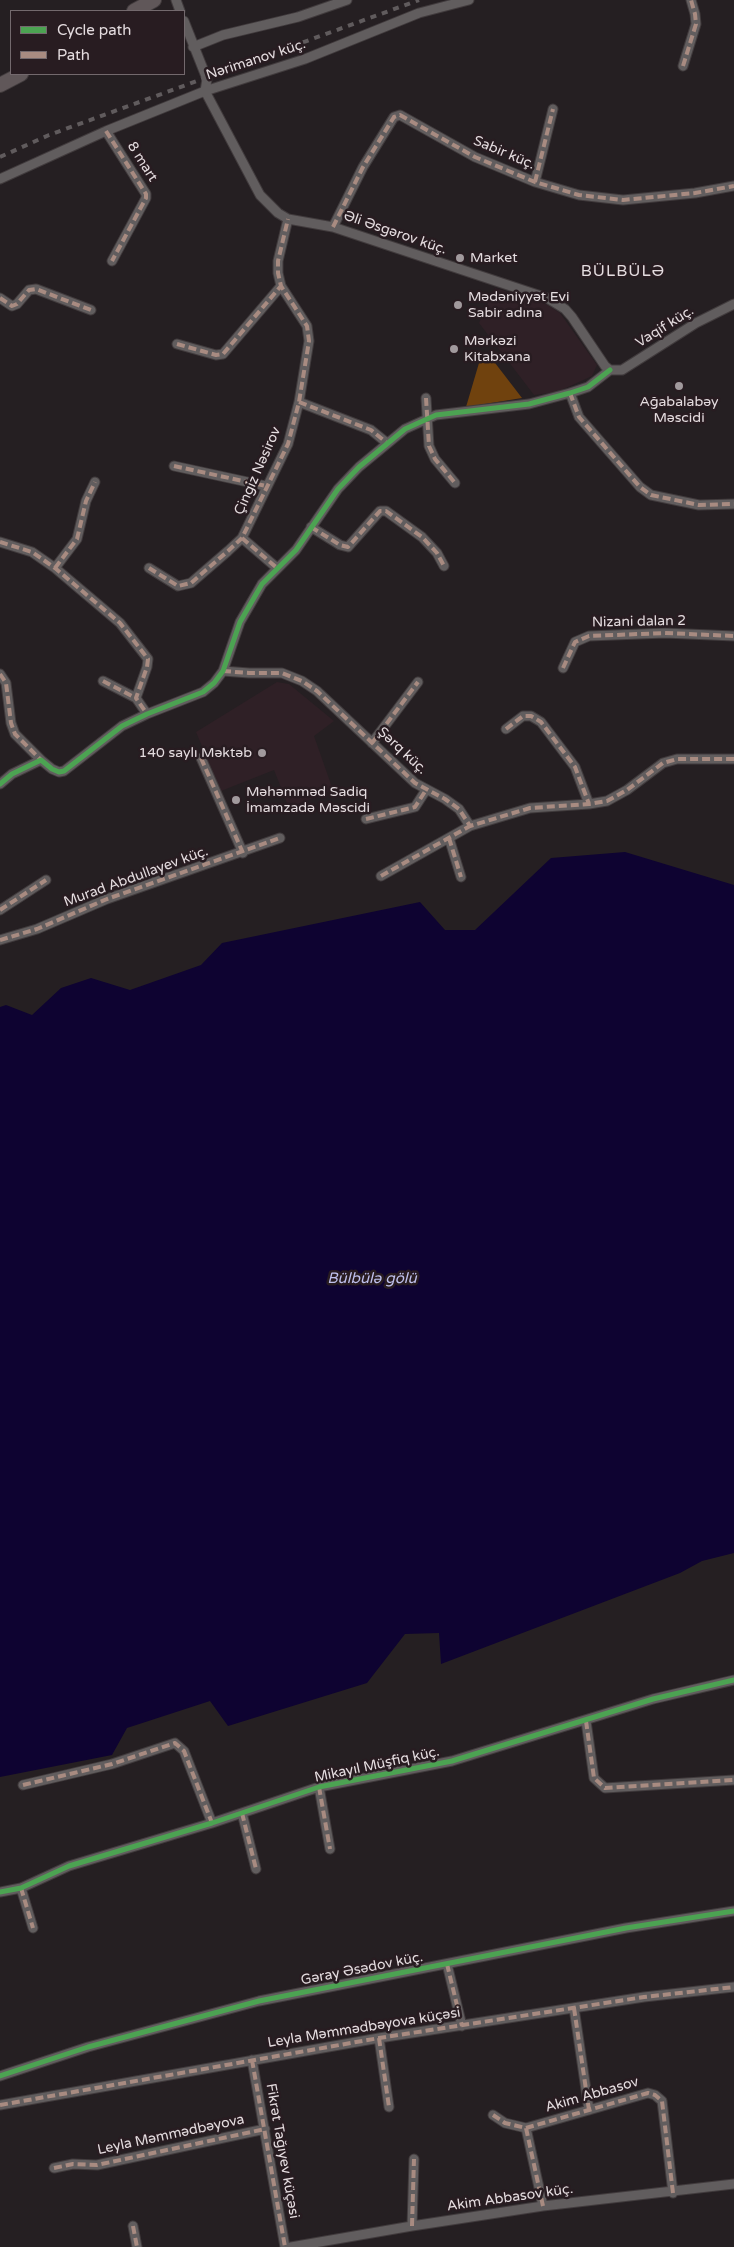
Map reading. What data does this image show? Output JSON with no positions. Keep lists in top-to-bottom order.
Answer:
{
  "streets": {
    "street": [
      "Nərimanov küç.",
      "Sabir küç.",
      "8 mart",
      "Əli Əsgərov küç.",
      "Vaqif küç.",
      "Çingiz Nəsirov",
      "Nizani dalan 2",
      "Şərq küç.",
      "Murad Abdullayev küç.",
      "Mikayıl Müşfiq küç.",
      "Gəray Əsədov küç.",
      "Leyla Məmmədbəyova küçəsi",
      "Akim Abbasov",
      "Leyla Məmmədbəyova",
      "Fikrət Tağıyev küçəsi",
      "Akim Abbasov küç."
    ]
  },
  "crossings": [
    ["Nərimanov küç.", "8 mart"],
    ["Nərimanov küç.", "Əli Əsgərov küç."],
    ["Sabir küç.", "Əli Əsgərov küç."],
    ["Əli Əsgərov küç.", "Vaqif küç."],
    ["Əli Əsgərov küç.", "Çingiz Nəsirov"],
    ["Leyla Məmmədbəyova küçəsi", "Fikrət Tağıyev küçəsi"],
    ["Akim Abbasov", "Akim Abbasov küç."],
    ["Leyla Məmmədbəyova", "Fikrət Tağıyev küçəsi"]
  ],
  "districts": ["BÜLBÜLƏ"],
  "water": ["Bülbülə gölü"],
  "places": [
    "Market",
    "Mədəniyyət Evi Sabir adına",
    "Mərkəzi Kitabxana",
    "Ağabalabəy Məscidi",
    "140 saylı Məktəb",
    "Məhəmməd Sadiq İmamzadə Məscidi"
  ],
  "legend": ["Cycle path", "Path"]
}
